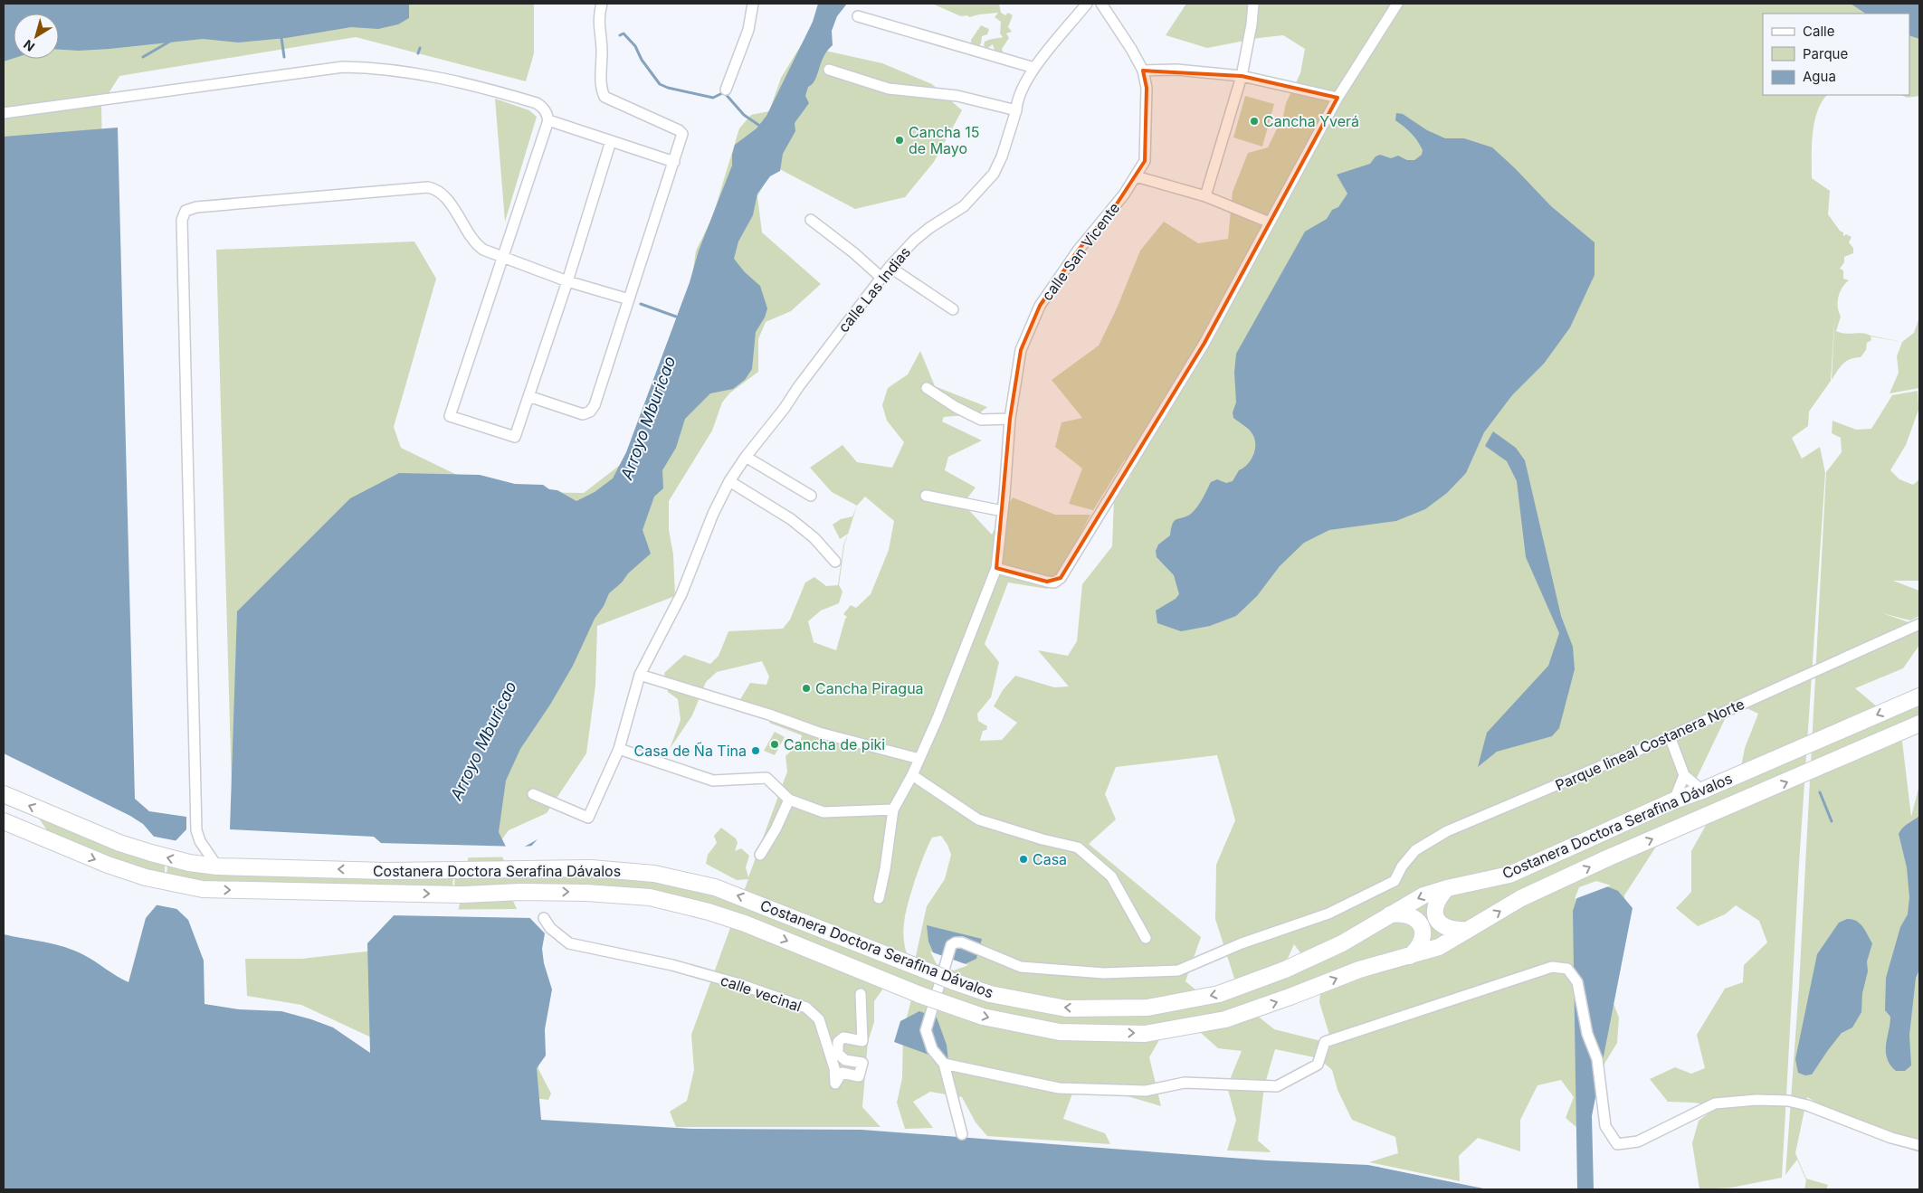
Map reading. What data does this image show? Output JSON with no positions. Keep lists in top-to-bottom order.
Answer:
{
  "streets": {
    "highway": ["Costanera Doctora Serafina Dávalos"],
    "street": [
      "calle San Vicente",
      "calle Las Indias",
      "Parque lineal Costanera Norte",
      "calle vecinal"
    ]
  },
  "water": ["Arroyo Mburicao"],
  "places": [
    "Cancha Yverá",
    "Cancha 15 de Mayo",
    "Cancha Piragua",
    "Cancha de piki",
    "Casa de Ña Tina",
    "Casa"
  ],
  "legend": ["Calle", "Parque", "Agua"],
  "north": "bottom left"
}
